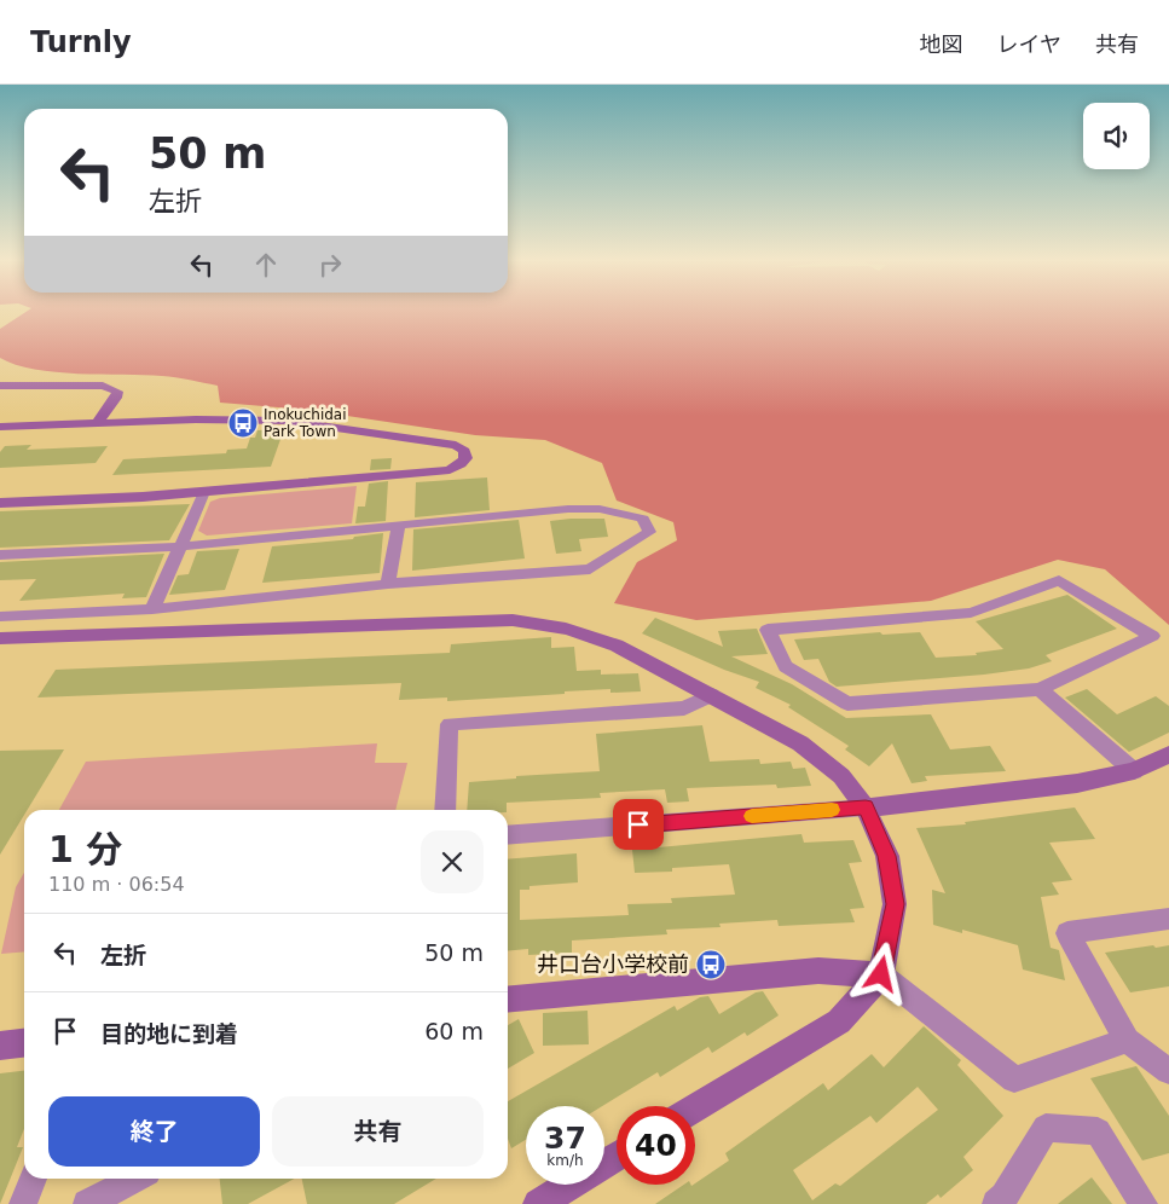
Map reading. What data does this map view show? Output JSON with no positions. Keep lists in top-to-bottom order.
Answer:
{
  "places": {
    "bus stop": ["Inokuchidai Park Town", "井口台小学校前"]
  },
  "page": {
    "header": "Turnly",
    "nav": ["地図", "レイヤ", "共有"],
    "turn": ["50 m", "左折"],
    "heading": ["1 分", "110 m · 06:54"],
    "list": [
      {
        "name": "左折",
        "value": "50 m"
      },
      {
        "name": "目的地に到着",
        "value": "60 m"
      }
    ],
    "buttons": ["終了", "共有"],
    "speed": "37 km/h",
    "limit": "40"
  }
}
